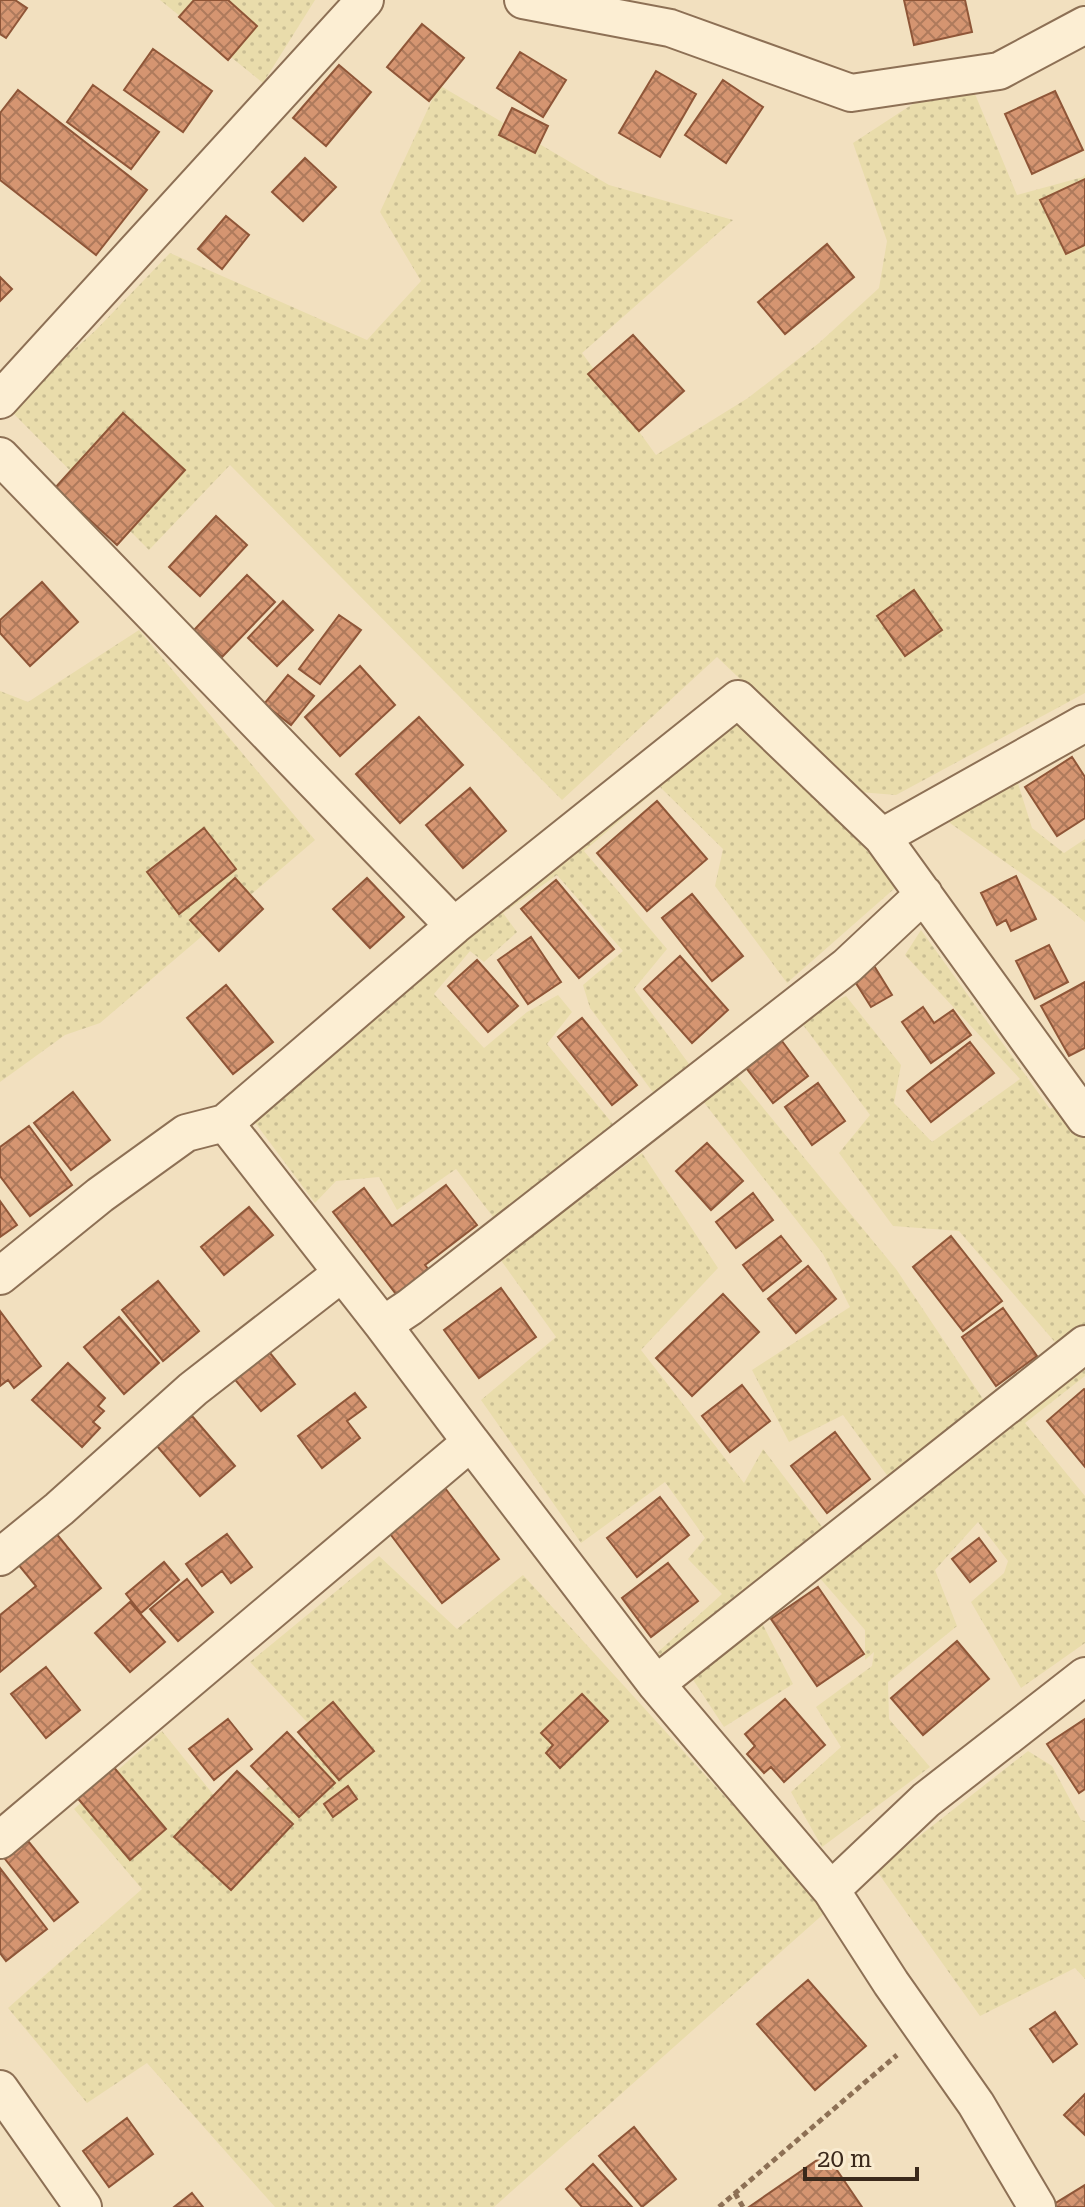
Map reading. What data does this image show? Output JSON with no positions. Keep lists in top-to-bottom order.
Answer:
{
  "scale_bar": "20 m"
}
